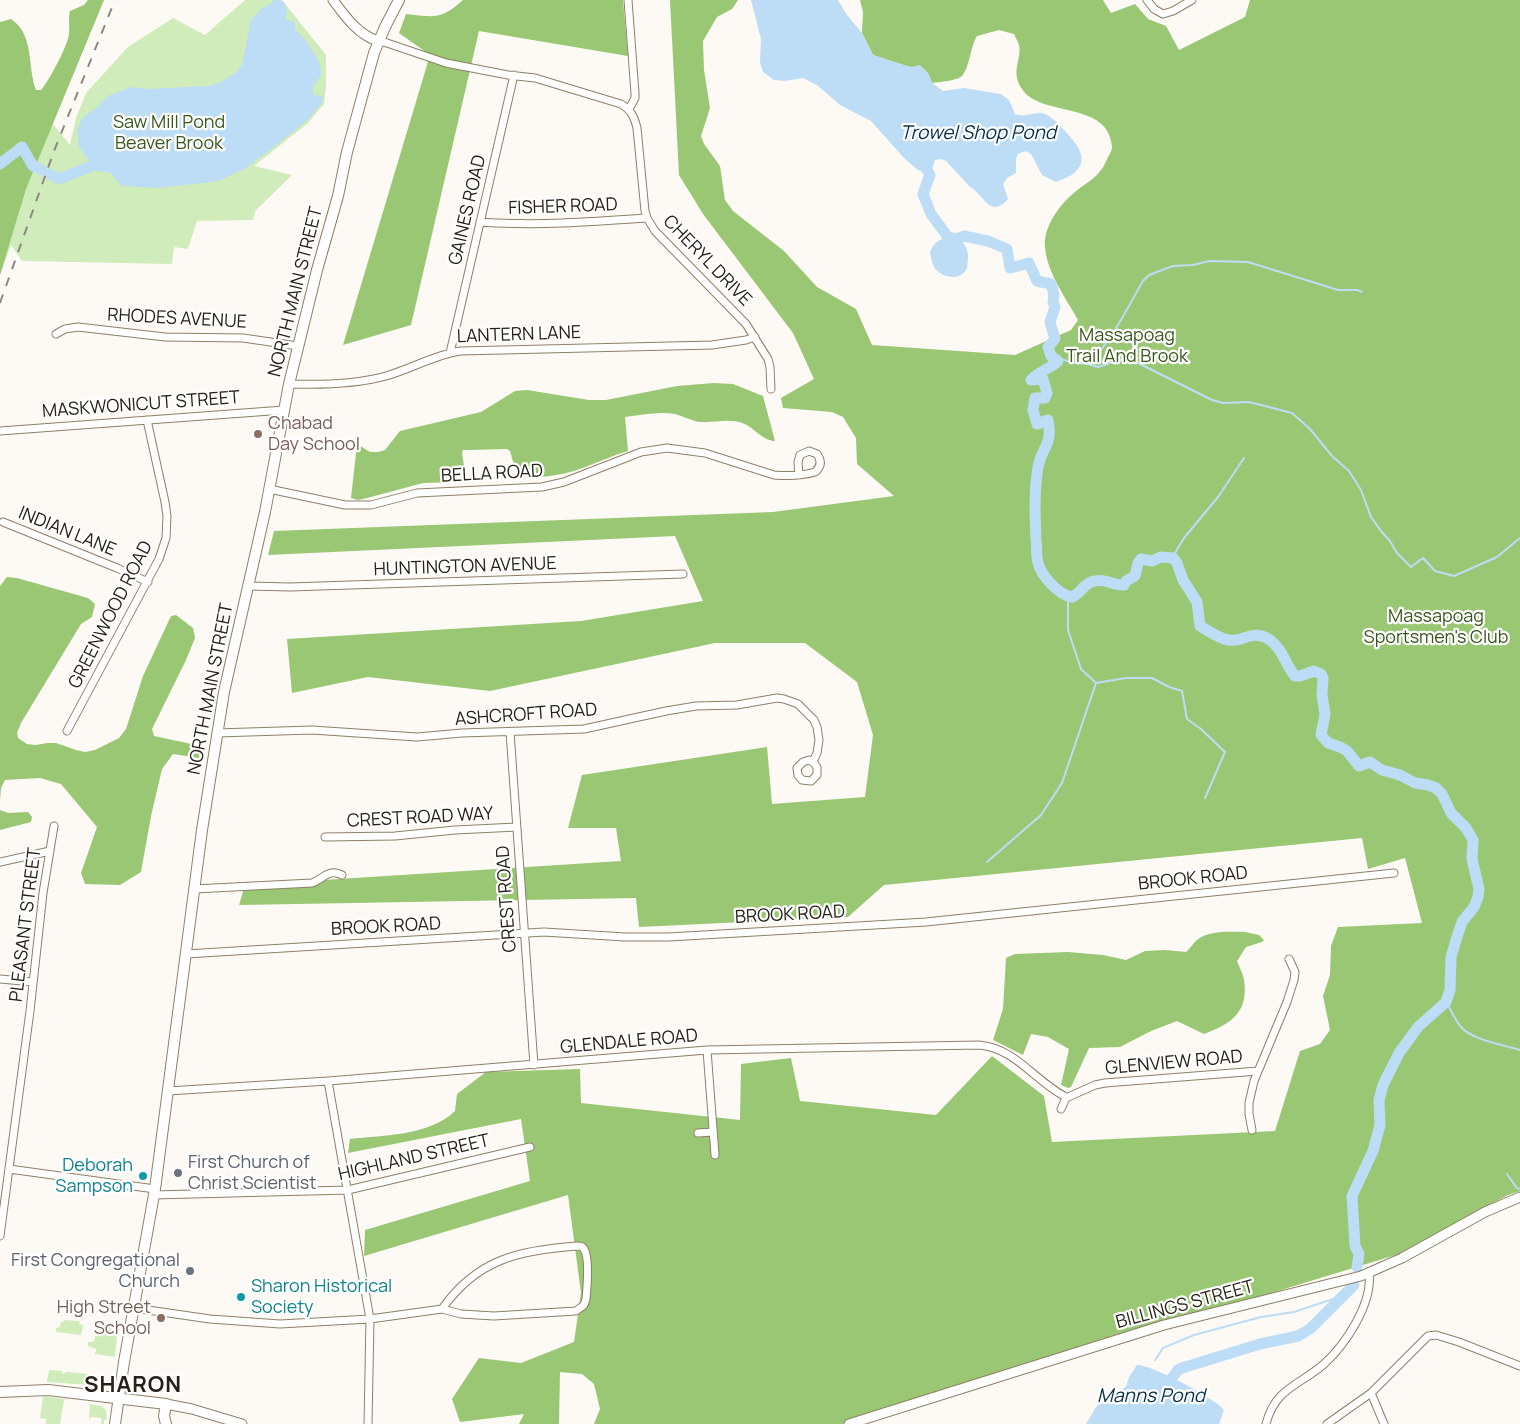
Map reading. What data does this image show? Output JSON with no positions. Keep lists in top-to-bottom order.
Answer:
{
  "streets": {
    "main road": ["NORTH MAIN STREET"],
    "street": [
      "FISHER ROAD",
      "GAINES ROAD",
      "CHERYL DRIVE",
      "RHODES AVENUE",
      "LANTERN LANE",
      "MASKWONICUT STREET",
      "BELLA ROAD",
      "INDIAN LANE",
      "HUNTINGTON AVENUE",
      "GREENWOOD ROAD",
      "ASHCROFT ROAD",
      "CREST ROAD WAY",
      "BROOK ROAD",
      "CREST ROAD",
      "PLEASANT STREET",
      "GLENDALE ROAD",
      "GLENVIEW ROAD",
      "HIGHLAND STREET",
      "BILLINGS STREET"
    ]
  },
  "crossings": [
    ["FISHER ROAD", "GAINES ROAD"],
    ["FISHER ROAD", "CHERYL DRIVE"],
    ["GAINES ROAD", "LANTERN LANE"],
    ["CHERYL DRIVE", "LANTERN LANE"],
    ["NORTH MAIN STREET", "RHODES AVENUE"],
    ["NORTH MAIN STREET", "LANTERN LANE"],
    ["NORTH MAIN STREET", "MASKWONICUT STREET"],
    ["NORTH MAIN STREET", "BELLA ROAD"],
    ["NORTH MAIN STREET", "HUNTINGTON AVENUE"],
    ["NORTH MAIN STREET", "ASHCROFT ROAD"],
    ["NORTH MAIN STREET", "BROOK ROAD"],
    ["NORTH MAIN STREET", "GLENDALE ROAD"],
    ["NORTH MAIN STREET", "HIGHLAND STREET"],
    ["MASKWONICUT STREET", "GREENWOOD ROAD"],
    ["INDIAN LANE", "GREENWOOD ROAD"],
    ["ASHCROFT ROAD", "CREST ROAD"],
    ["CREST ROAD WAY", "CREST ROAD"],
    ["BROOK ROAD", "CREST ROAD"],
    ["CREST ROAD", "GLENDALE ROAD"],
    ["PLEASANT STREET", "HIGHLAND STREET"],
    ["GLENDALE ROAD", "GLENVIEW ROAD"]
  ],
  "districts": ["SHARON"],
  "water": ["Trowel Shop Pond", "Manns Pond"],
  "parks": ["Saw Mill Pond Beaver Brook", "Massapoag Trail And Brook", "Massapoag Sportsmen's Club"],
  "places": [
    "Chabad Day School",
    "First Church of Christ Scientist",
    "Deborah Sampson",
    "First Congregational Church",
    "Sharon Historical Society",
    "High Street School"
  ]
}
